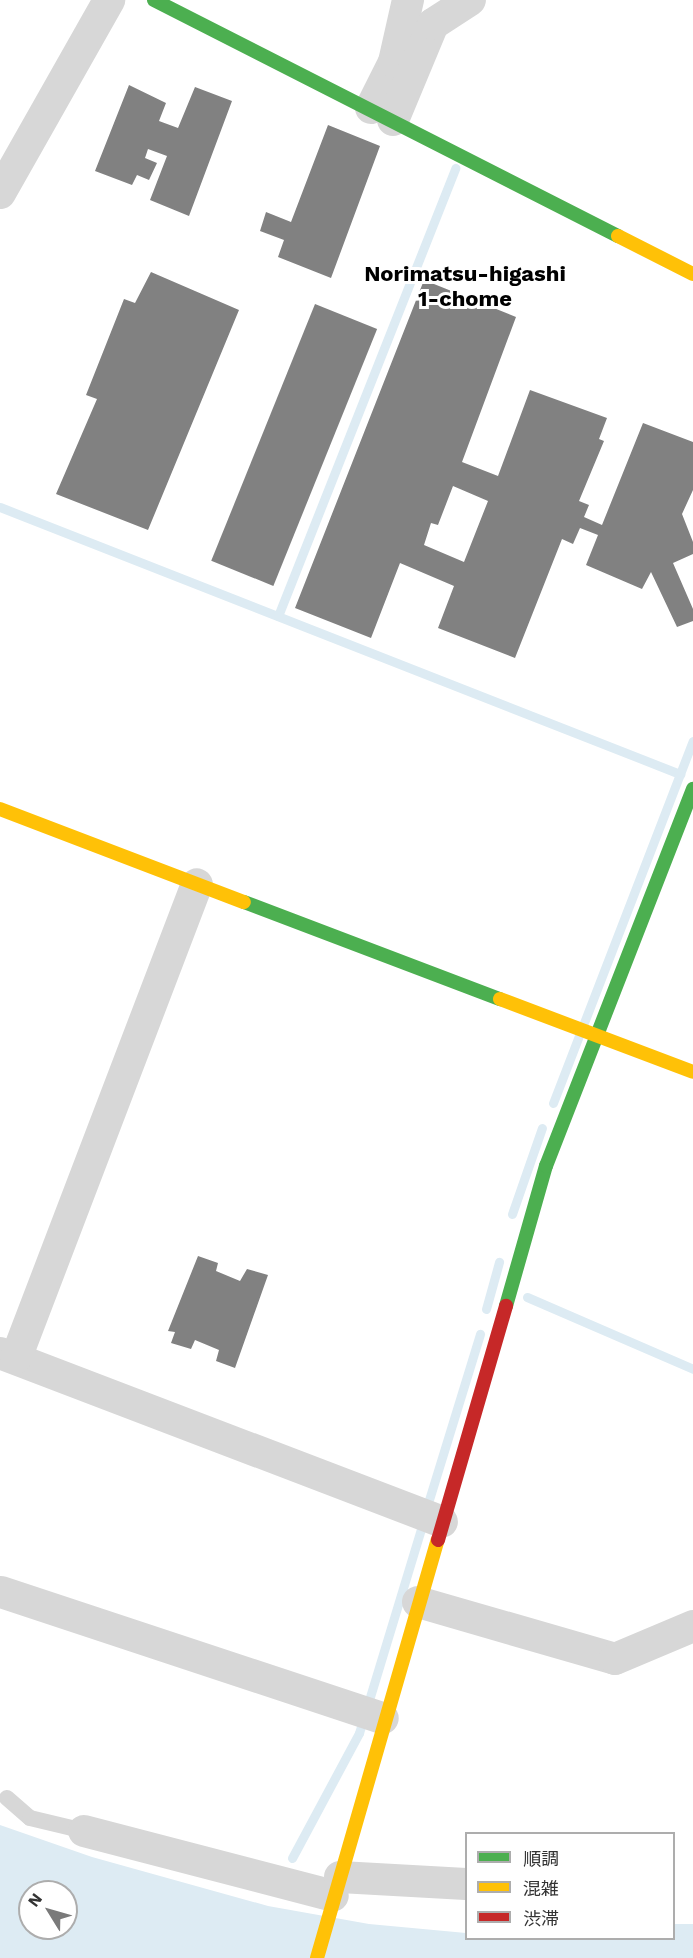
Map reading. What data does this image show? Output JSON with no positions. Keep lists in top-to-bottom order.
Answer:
{
  "districts": ["Norimatsu-higashi 1-chome"],
  "legend": ["順調", "混雑", "渋滞"],
  "north": "top left"
}
